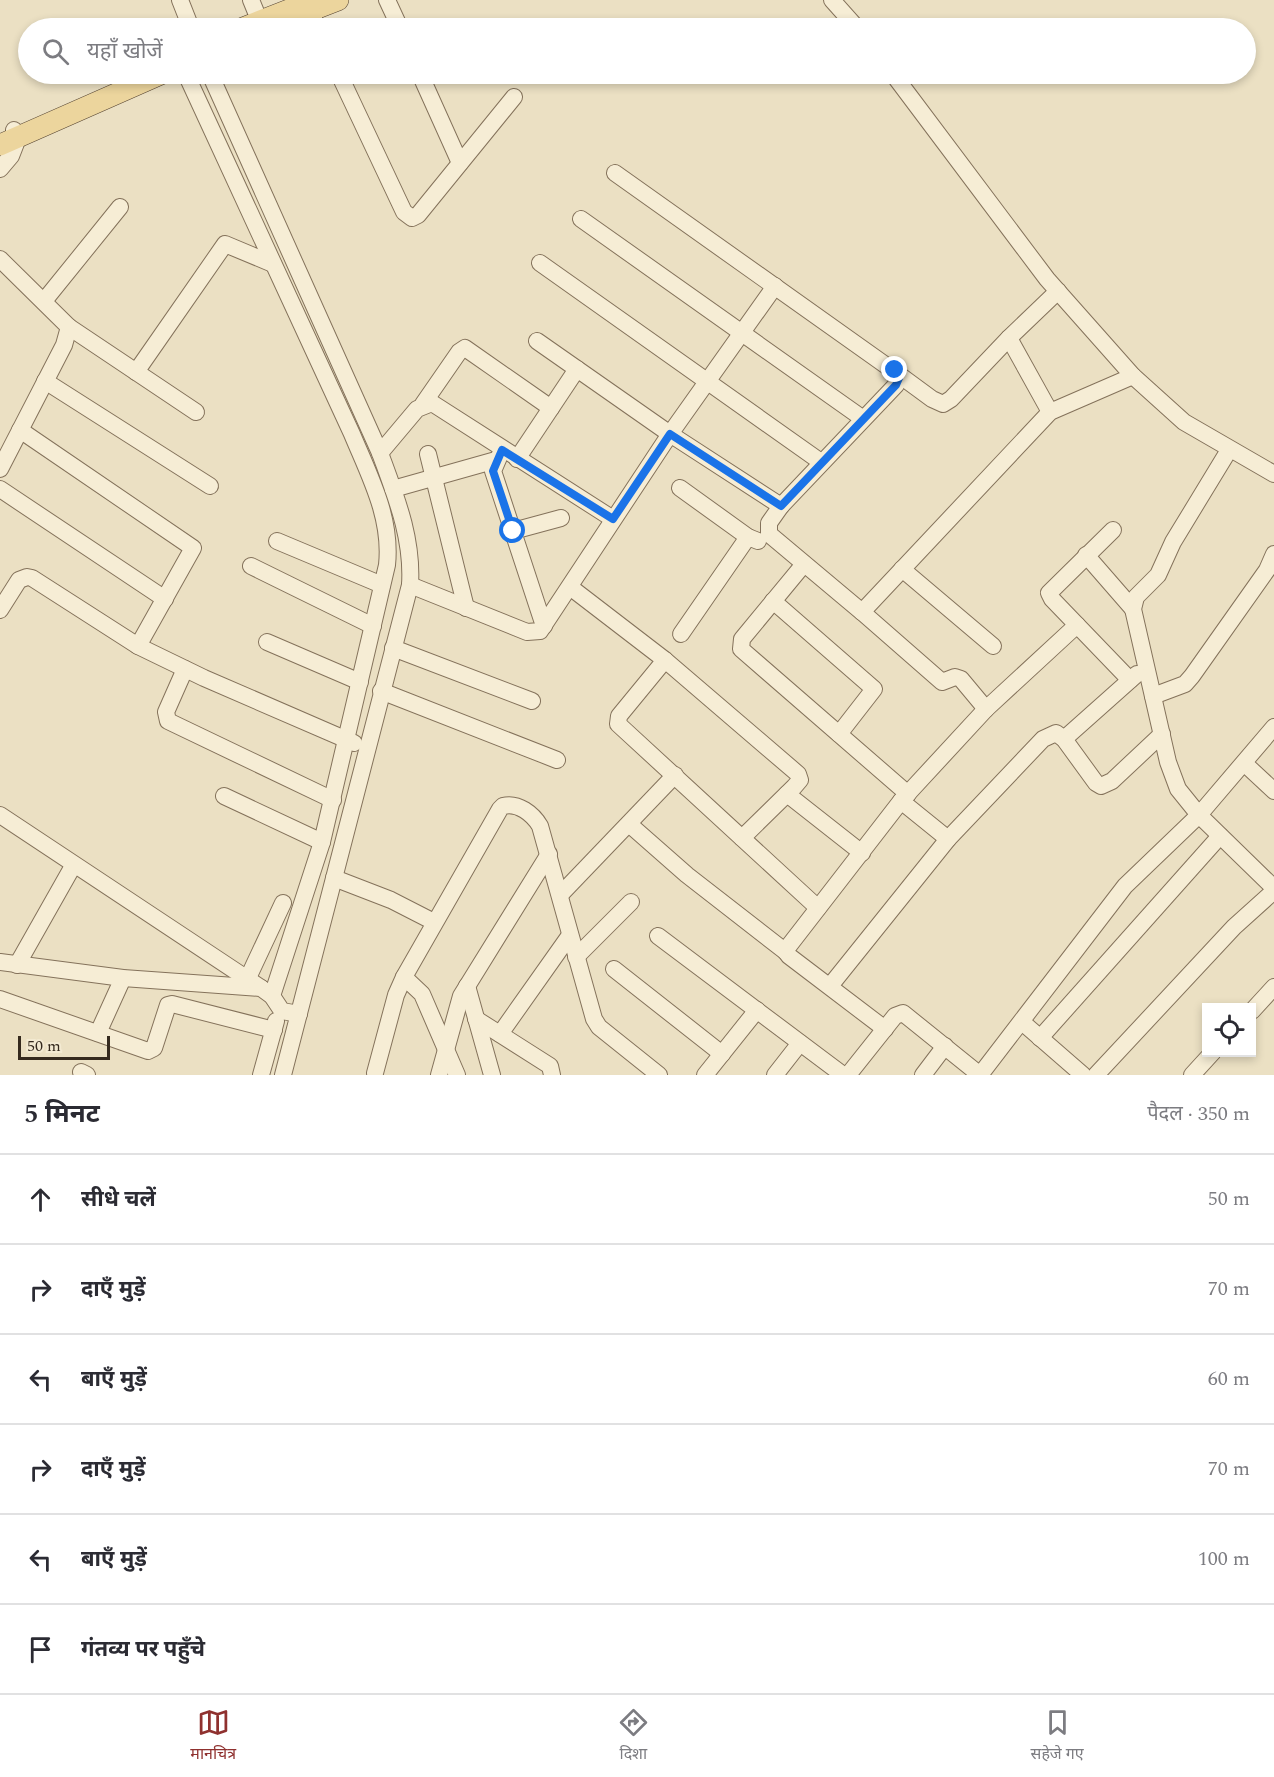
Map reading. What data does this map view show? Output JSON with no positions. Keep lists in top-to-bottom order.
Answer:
{
  "scale_bar": "50 m",
  "page": {
    "search": "यहाँ खोजें",
    "scale": "50 m",
    "heading": ["5 मिनट", "पैदल · 350 m"],
    "list": [
      ["सीधे चलें", "50 m"],
      ["दाएँ मुड़ें", "70 m"],
      ["बाएँ मुड़ें", "60 m"],
      ["दाएँ मुड़ें", "70 m"],
      ["बाएँ मुड़ें", "100 m"],
      "गंतव्य पर पहुँचे"
    ],
    "nav": ["मानचित्र", "दिशा", "सहेजे गए"]
  }
}
